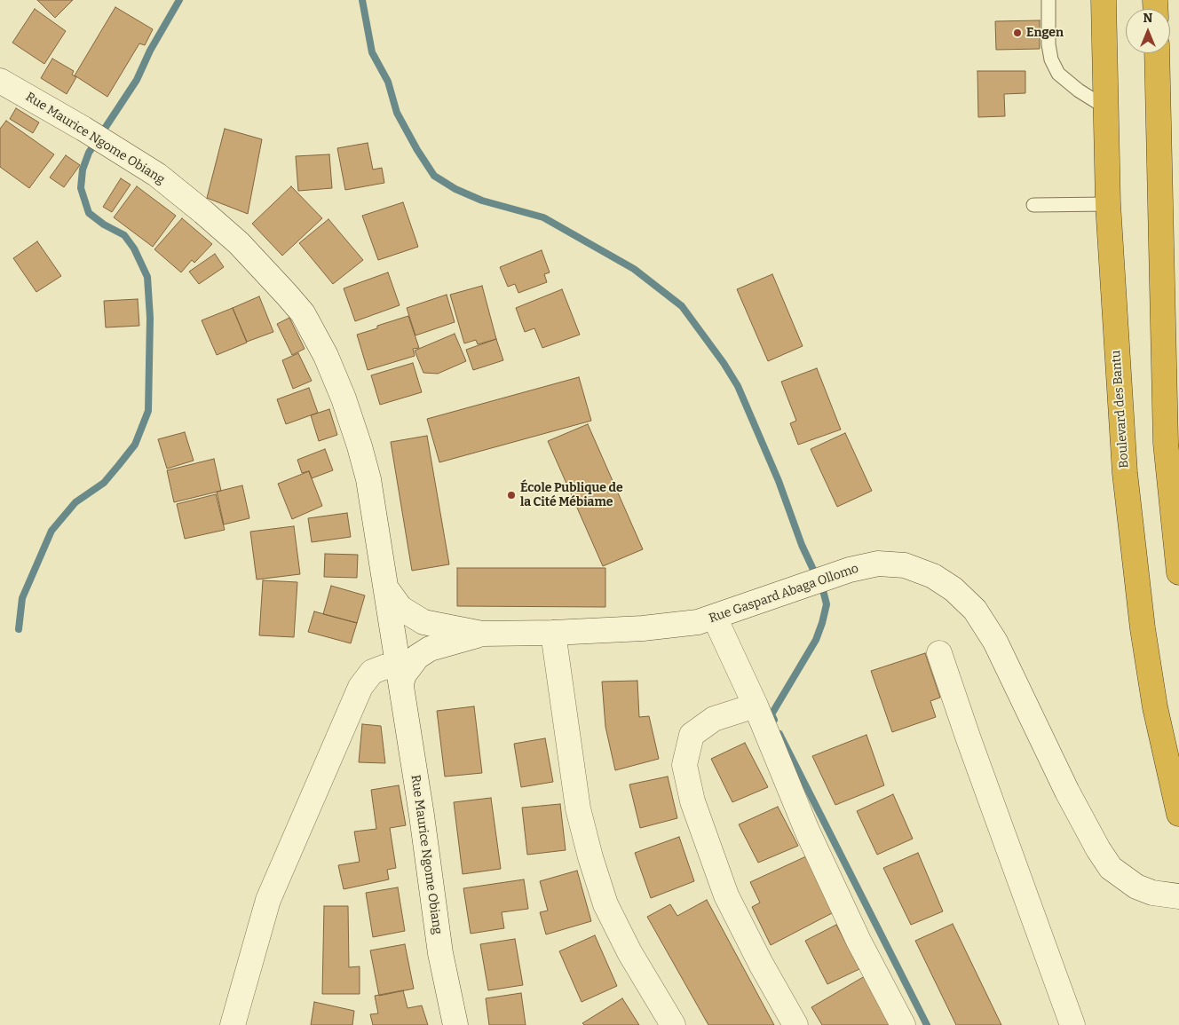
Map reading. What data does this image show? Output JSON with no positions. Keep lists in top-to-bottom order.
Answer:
{
  "streets": {
    "highway": ["Boulevard des Bantu"],
    "street": ["Rue Maurice Ngome Obiang", "Rue Gaspard Abaga Ollomo"]
  },
  "places": ["Engen", "École Publique de la Cité Mébiame"],
  "north": "top"
}
